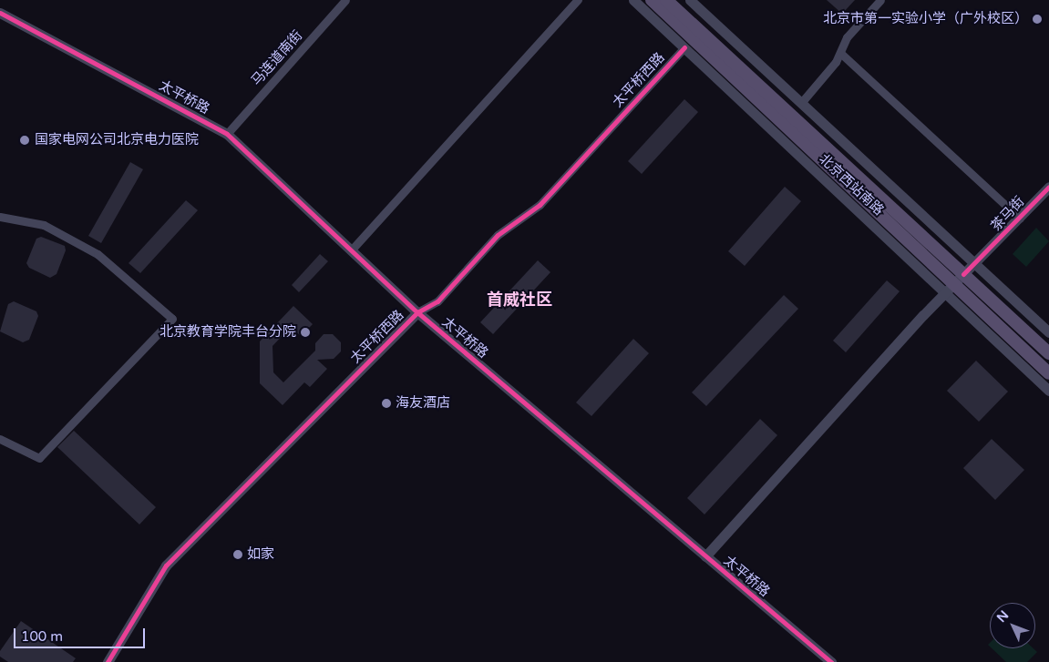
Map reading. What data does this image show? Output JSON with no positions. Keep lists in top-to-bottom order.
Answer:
{
  "streets": {
    "main road": ["北京西站南路"],
    "street": [
      "马连道南街",
      "太平桥西路",
      "太平桥路",
      "茶马街"
    ]
  },
  "crossings": [
    ["马连道南街", "太平桥路"],
    ["太平桥西路", "太平桥路"],
    ["太平桥西路", "北京西站南路"],
    ["太平桥路", "茶马街"],
    ["北京西站南路", "茶马街"]
  ],
  "districts": ["首威社区"],
  "places": [
    "北京市第一实验小学（广外校区）",
    "国家电网公司北京电力医院",
    "北京教育学院丰台分院",
    "海友酒店",
    "如家"
  ],
  "scale_bar": "100 m",
  "north": "top left"
}
